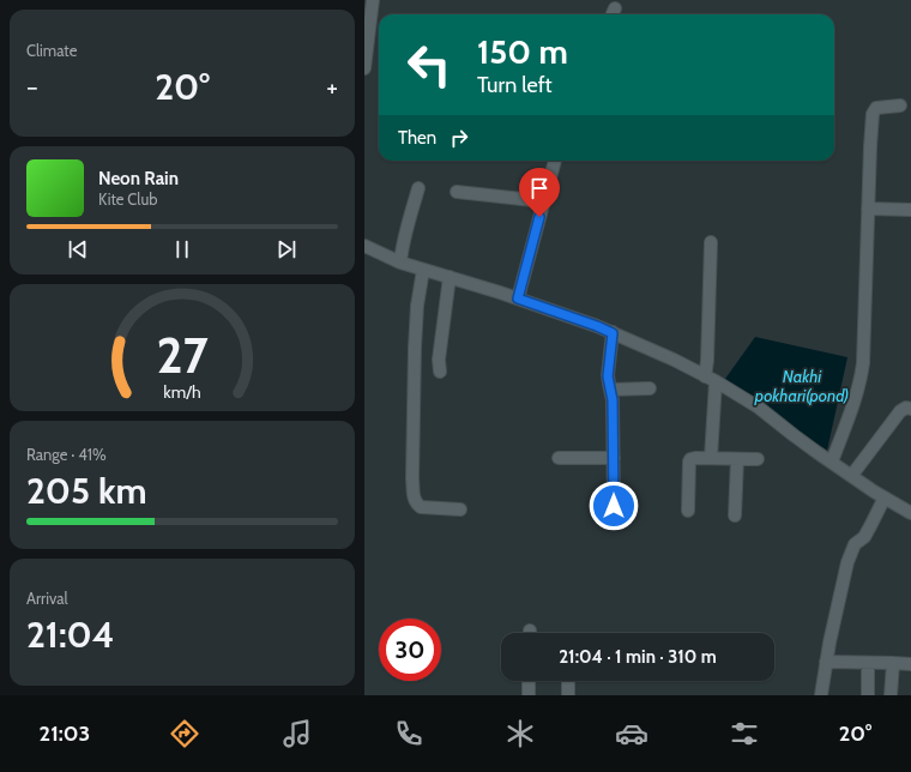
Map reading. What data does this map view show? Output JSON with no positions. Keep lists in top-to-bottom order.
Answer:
{
  "water": ["Nakhi pokhari(pond)"],
  "page": {
    "tile": [
      "Climate",
      ["Range · 41%", "205 km"],
      ["Arrival", "21:04"]
    ],
    "turn": ["150 m", "Turn left"],
    "heat": ["−", "20°", "+"],
    "then": "Then",
    "song": ["Neon Rain", "Kite Club"],
    "limit": "30",
    "trip": "21:04 · 1 min · 310 m",
    "tabs": ["21:03", "20°"],
    "gauge": ["27", "km/h"]
  }
}
